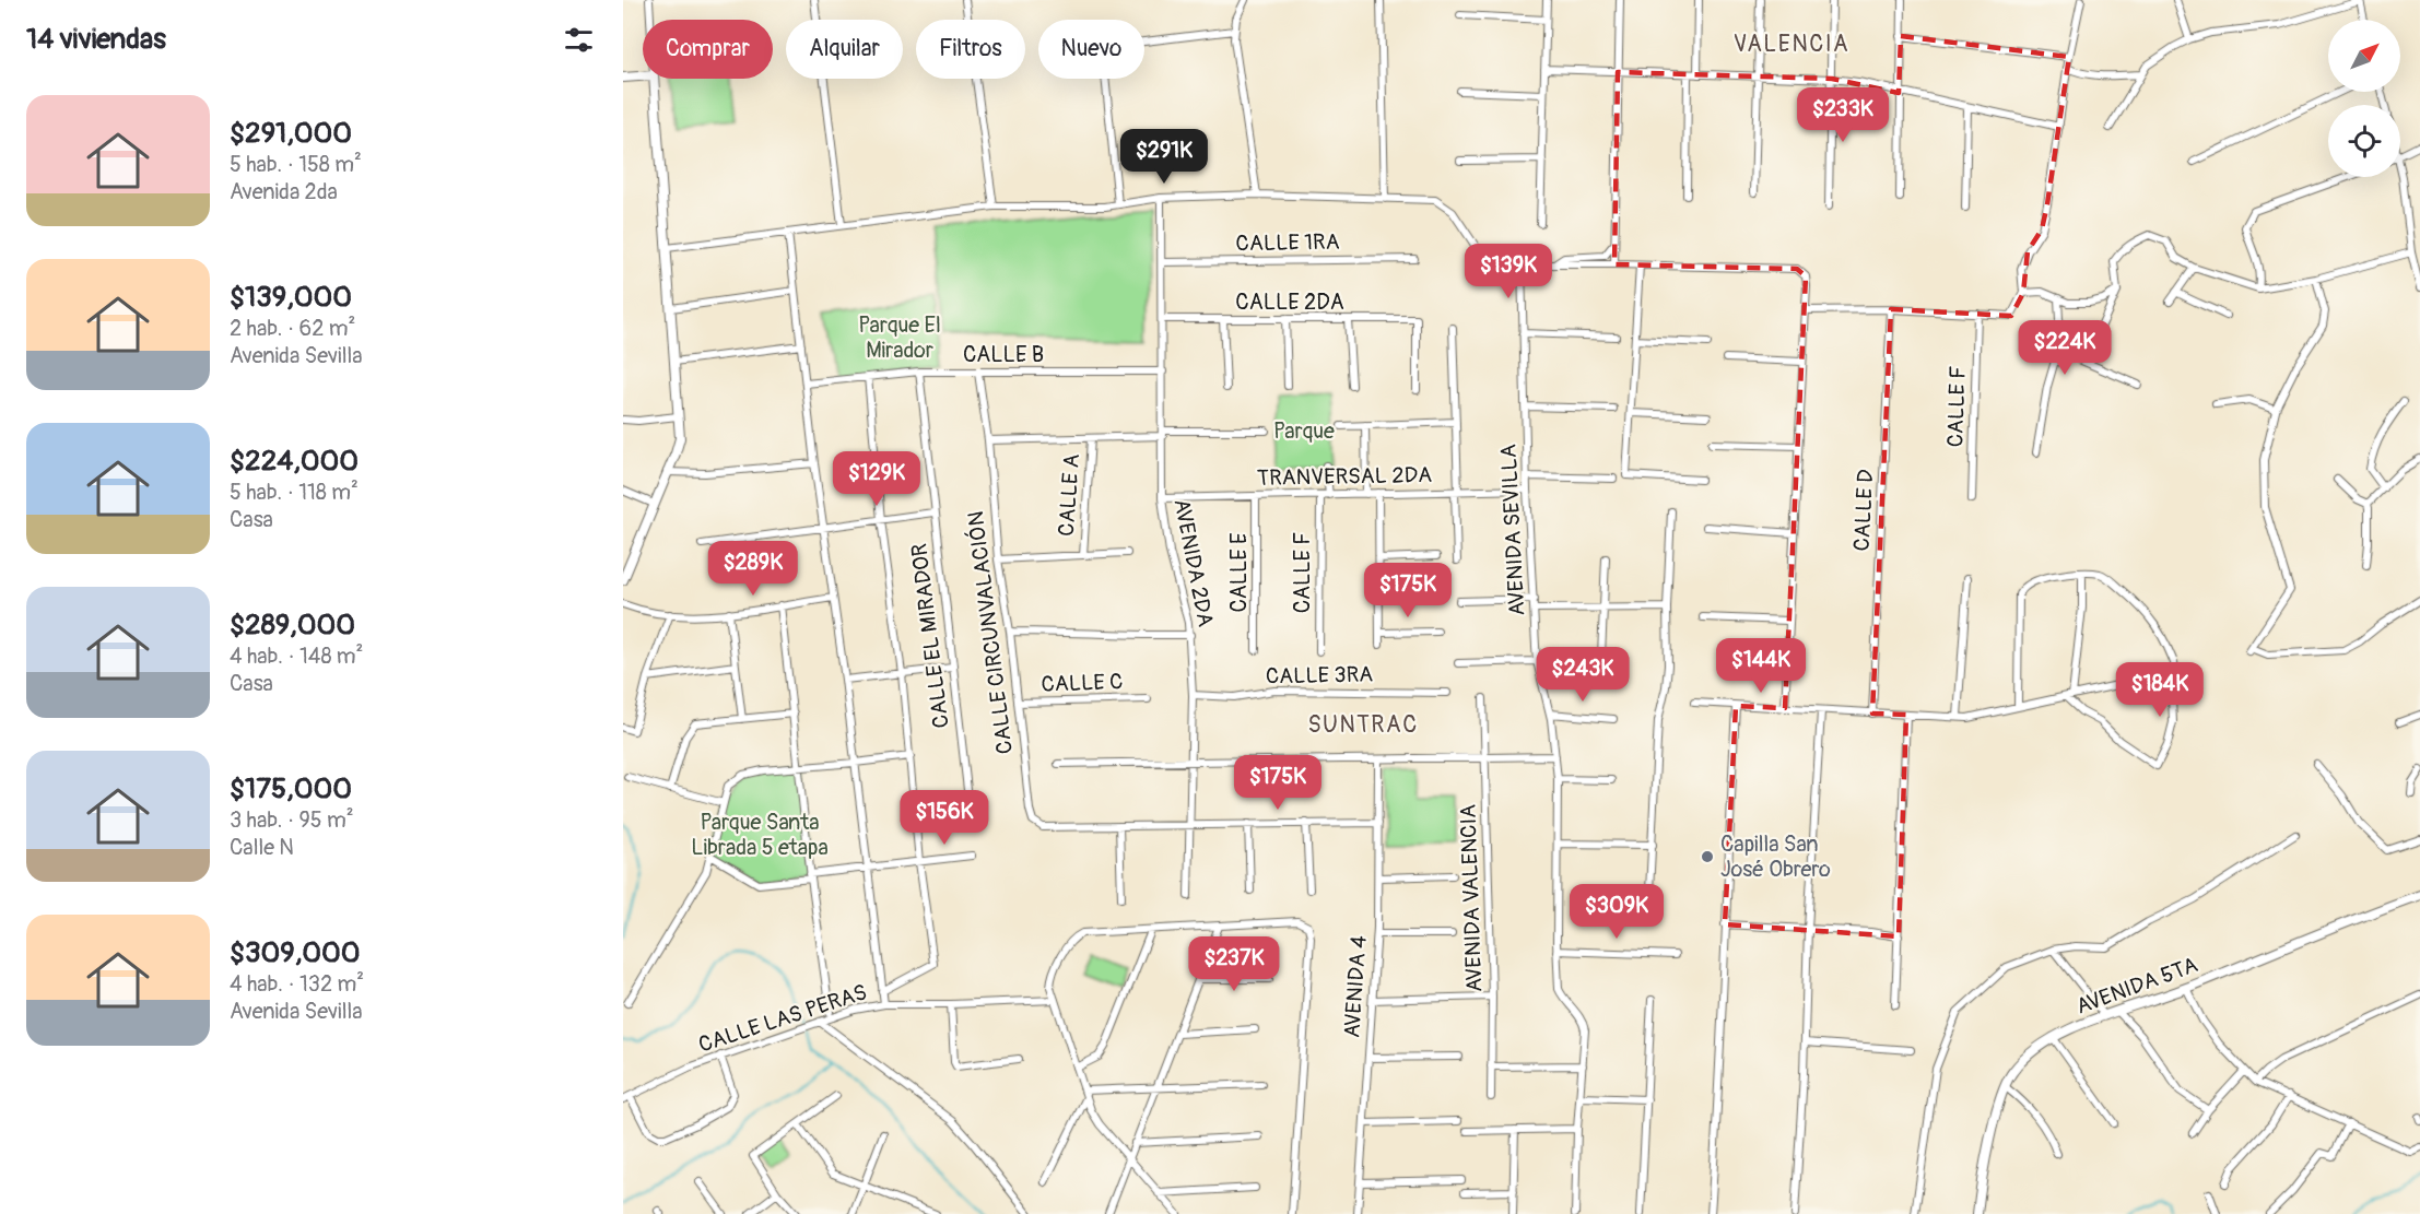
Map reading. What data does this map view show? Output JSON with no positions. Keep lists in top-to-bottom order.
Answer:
{
  "streets": {
    "street": [
      "CALLE 1RA",
      "CALLE 2DA",
      "CALLE B",
      "CALLE F",
      "TRANVERSAL 2DA",
      "CALLE A",
      "CALLE D",
      "AVENIDA SEVILLA",
      "AVENIDA 2DA",
      "CALLE E",
      "CALLE CIRCUNVALACIÓN",
      "CALLE EL MIRADOR",
      "CALLE 3RA",
      "CALLE C",
      "AVENIDA VALENCIA",
      "AVENIDA 5TA",
      "AVENIDA 4",
      "CALLE LAS PERAS"
    ]
  },
  "crossings": [
    ["CALLE 1RA", "AVENIDA 2DA"],
    ["CALLE 2DA", "AVENIDA 2DA"],
    ["CALLE B", "AVENIDA 2DA"],
    ["CALLE B", "CALLE CIRCUNVALACIÓN"],
    ["CALLE B", "CALLE EL MIRADOR"],
    ["CALLE F", "TRANVERSAL 2DA"],
    ["TRANVERSAL 2DA", "AVENIDA SEVILLA"],
    ["TRANVERSAL 2DA", "AVENIDA 2DA"],
    ["TRANVERSAL 2DA", "CALLE E"],
    ["AVENIDA 2DA", "CALLE 3RA"],
    ["CALLE CIRCUNVALACIÓN", "CALLE C"]
  ],
  "districts": ["VALENCIA", "SUNTRAC"],
  "parks": ["Parque El Mirador", "Parque", "Parque Santa Librada 5 etapa"],
  "places": ["Capilla San José Obrero"],
  "north": "top right",
  "page": {
    "heading": "14 viviendas",
    "chip": [
      "Comprar",
      "Alquilar",
      "Filtros",
      "Nuevo"
    ],
    "list": [
      {
        "name": "$291,000",
        "note": "5 hab. · 158 m² · Avenida 2da"
      },
      {
        "name": "$139,000",
        "note": "2 hab. · 62 m² · Avenida Sevilla"
      },
      {
        "name": "$224,000",
        "note": "5 hab. · 118 m² · Casa"
      },
      {
        "name": "$289,000",
        "note": "4 hab. · 148 m² · Casa"
      },
      {
        "name": "$175,000",
        "note": "3 hab. · 95 m² · Calle N"
      },
      {
        "name": "$309,000",
        "note": "4 hab. · 132 m² · Avenida Sevilla"
      }
    ],
    "price": [
      "$233K",
      "$291K",
      "$139K",
      "$224K",
      "$129K",
      "$289K",
      "$175K",
      "$144K",
      "$243K",
      "$184K",
      "$175K",
      "$156K",
      "$309K",
      "$237K"
    ]
  }
}
